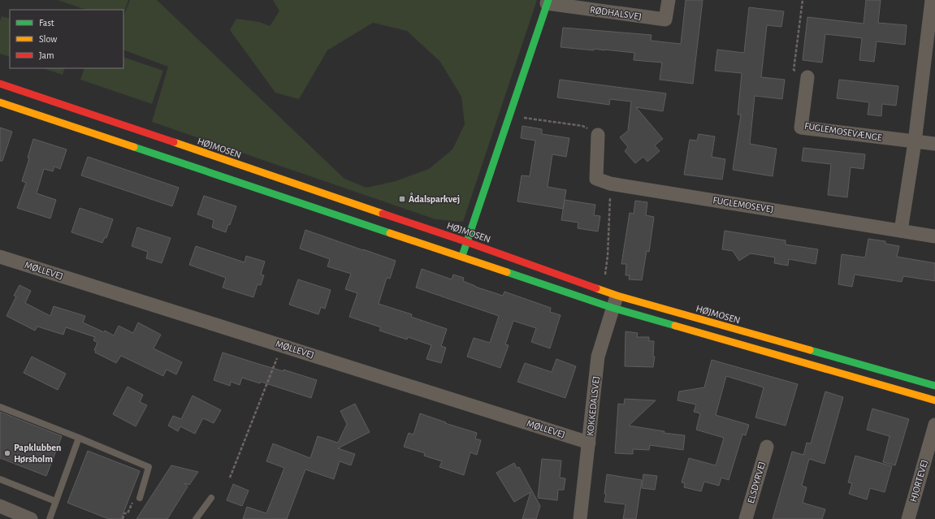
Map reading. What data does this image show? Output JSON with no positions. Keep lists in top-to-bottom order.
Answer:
{
  "streets": {
    "street": [
      "RØDHALSVEJ",
      "FUGLEMOSEVÆNGE",
      "HØJMOSEN",
      "FUGLEMOSEVEJ",
      "MØLLEVEJ",
      "KOKKEDALSVEJ",
      "HJORTEVEJ",
      "ELSDYRVEJ"
    ]
  },
  "crossings": [
    ["HØJMOSEN", "KOKKEDALSVEJ"],
    ["MØLLEVEJ", "KOKKEDALSVEJ"]
  ],
  "places": {
    "transit": ["Ådalsparkvej"],
    "other": ["Papklubben Hørsholm"]
  },
  "legend": ["Fast", "Slow", "Jam"]
}
